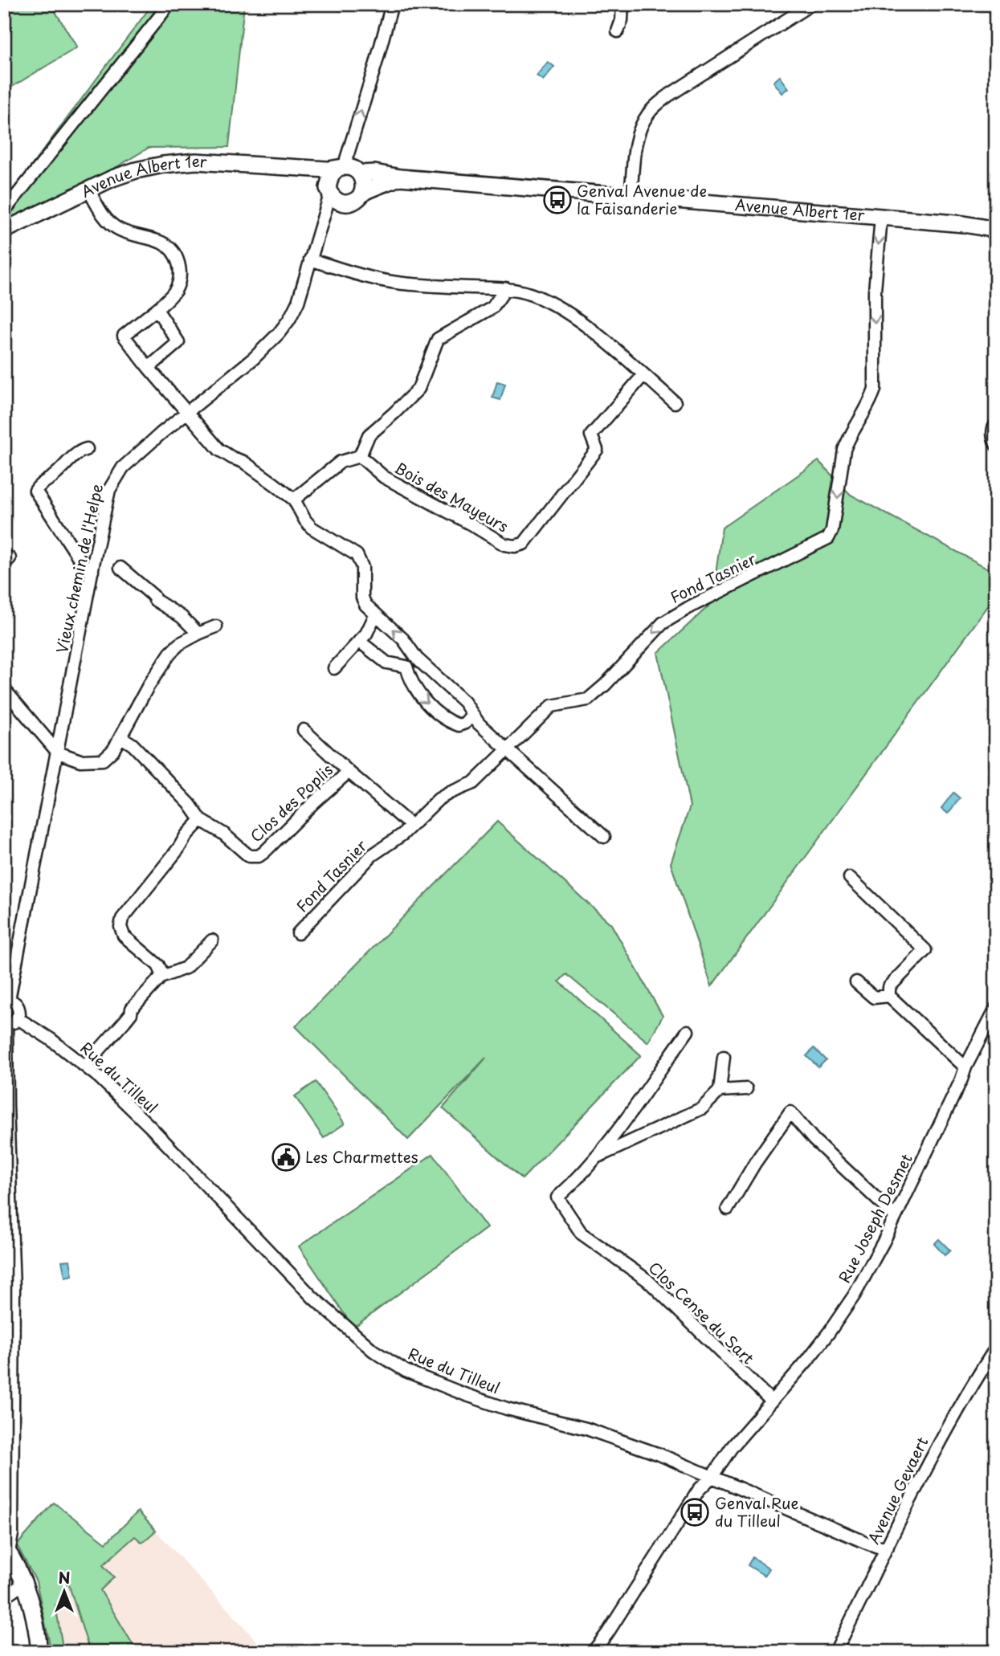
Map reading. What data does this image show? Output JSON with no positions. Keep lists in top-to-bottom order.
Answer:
{
  "streets": {
    "main road": ["Avenue Albert 1er"],
    "street": [
      "Bois des Mayeurs",
      "Vieux chemin de l'Helpe",
      "Fond Tasnier",
      "Clos des Poplis",
      "Rue du Tilleul",
      "Rue Joseph Desmet",
      "Clos Cense du Sart",
      "Avenue Gevaert"
    ]
  },
  "crossings": [
    ["Avenue Albert 1er", "Vieux chemin de l'Helpe"],
    ["Avenue Albert 1er", "Fond Tasnier"],
    ["Vieux chemin de l'Helpe", "Rue du Tilleul"],
    ["Fond Tasnier", "Clos des Poplis"],
    ["Rue du Tilleul", "Rue Joseph Desmet"],
    ["Rue du Tilleul", "Avenue Gevaert"],
    ["Rue Joseph Desmet", "Clos Cense du Sart"]
  ],
  "one_way": ["Fond Tasnier"],
  "places": {
    "bus stop": ["Genval Avenue de la Faisanderie", "Genval Rue du Tilleul"],
    "public building": ["Les Charmettes"]
  },
  "north": "top"
}
